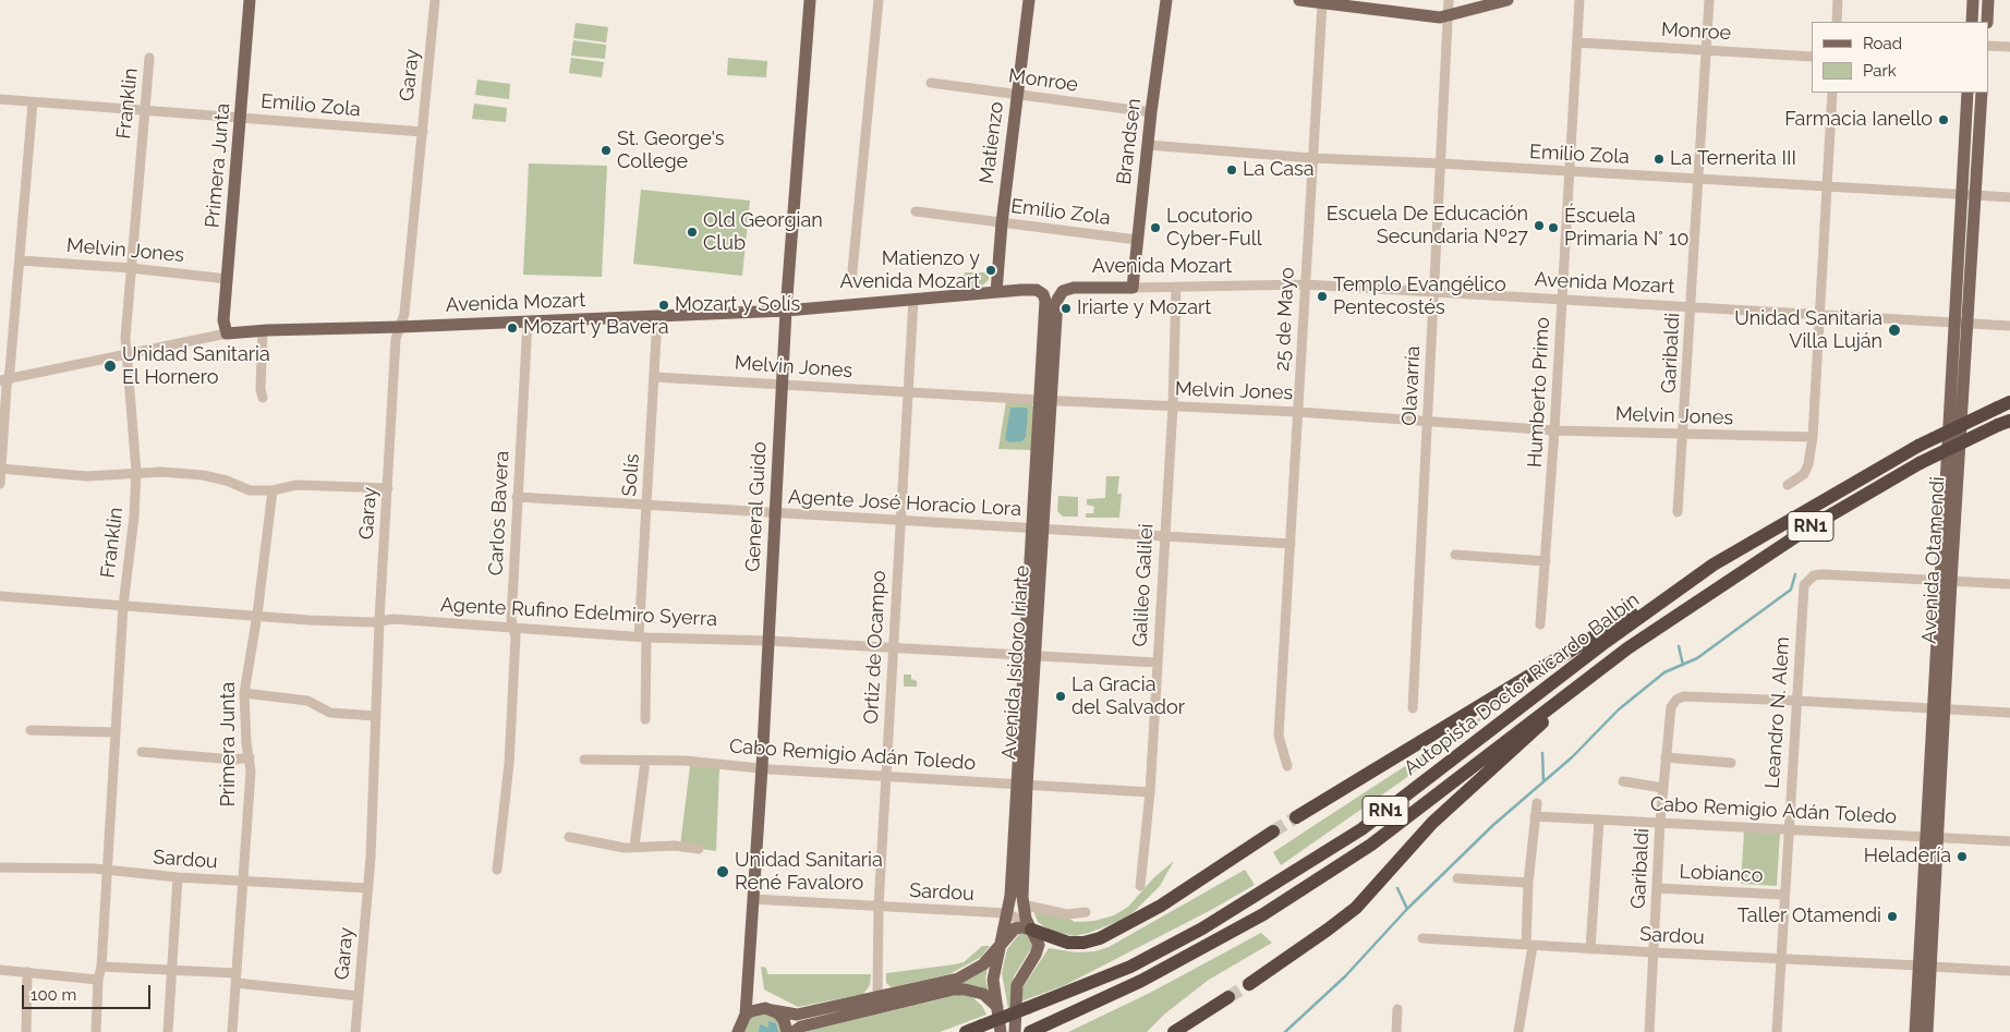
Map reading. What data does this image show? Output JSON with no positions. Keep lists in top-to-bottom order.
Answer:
{
  "streets": {
    "highway": ["RN1", "Autopista Doctor Ricardo Balbín"],
    "main road": [
      "Brandsen",
      "Matienzo",
      "Primera Junta",
      "Avenida Mozart",
      "General Guido",
      "Avenida Otamendi",
      "Avenida Isidoro Iriarte"
    ],
    "street": [
      "Monroe",
      "Garay",
      "Franklin",
      "Emilio Zola",
      "Melvin Jones",
      "25 de Mayo",
      "Garibaldi",
      "Olavarría",
      "Humberto Primo",
      "Solís",
      "Agente José Horacio Lora",
      "Carlos Bavera",
      "Galileo Galilei",
      "Agente Rufino Edelmiro Syerra",
      "Ortiz de Ocampo",
      "Leandro N. Alem",
      "Cabo Remigio Adán Toledo",
      "Sardou",
      "Lobianco"
    ]
  },
  "crossings": [
    ["Monroe", "Brandsen"],
    ["Monroe", "Matienzo"],
    ["Monroe", "Garibaldi"],
    ["Monroe", "Humberto Primo"],
    ["Garay", "Emilio Zola"],
    ["Garay", "Avenida Mozart"],
    ["Garay", "Agente Rufino Edelmiro Syerra"],
    ["Garay", "Sardou"],
    ["Franklin", "Emilio Zola"],
    ["Franklin", "Melvin Jones"],
    ["Franklin", "Avenida Mozart"],
    ["Franklin", "Agente Rufino Edelmiro Syerra"],
    ["Franklin", "Sardou"],
    ["Emilio Zola", "Brandsen"],
    ["Emilio Zola", "Matienzo"],
    ["Emilio Zola", "Primera Junta"],
    ["Emilio Zola", "25 de Mayo"],
    ["Emilio Zola", "Garibaldi"],
    ["Emilio Zola", "Olavarría"],
    ["Emilio Zola", "Humberto Primo"],
    ["Emilio Zola", "Avenida Otamendi"],
    ["Brandsen", "Avenida Mozart"],
    ["Matienzo", "Avenida Mozart"],
    ["Primera Junta", "Melvin Jones"],
    ["Primera Junta", "Avenida Mozart"],
    ["Primera Junta", "Agente Rufino Edelmiro Syerra"],
    ["Primera Junta", "Sardou"],
    ["Melvin Jones", "25 de Mayo"],
    ["Melvin Jones", "Garibaldi"],
    ["Melvin Jones", "Olavarría"],
    ["Melvin Jones", "Humberto Primo"],
    ["Melvin Jones", "Solís"],
    ["Melvin Jones", "General Guido"],
    ["Melvin Jones", "Galileo Galilei"],
    ["Melvin Jones", "Ortiz de Ocampo"],
    ["Melvin Jones", "Avenida Isidoro Iriarte"],
    ["Avenida Mozart", "25 de Mayo"],
    ["Avenida Mozart", "Garibaldi"],
    ["Avenida Mozart", "Olavarría"],
    ["Avenida Mozart", "Humberto Primo"],
    ["Avenida Mozart", "Solís"],
    ["Avenida Mozart", "General Guido"],
    ["Avenida Mozart", "Carlos Bavera"],
    ["Avenida Mozart", "Avenida Otamendi"],
    ["Avenida Mozart", "Galileo Galilei"],
    ["Avenida Mozart", "Ortiz de Ocampo"],
    ["Avenida Mozart", "Avenida Isidoro Iriarte"],
    ["25 de Mayo", "Agente José Horacio Lora"],
    ["Garibaldi", "Leandro N. Alem"],
    ["Garibaldi", "Cabo Remigio Adán Toledo"],
    ["Garibaldi", "Sardou"],
    ["Garibaldi", "Lobianco"],
    ["Solís", "Agente José Horacio Lora"],
    ["Solís", "Agente Rufino Edelmiro Syerra"],
    ["Agente José Horacio Lora", "General Guido"],
    ["Agente José Horacio Lora", "Carlos Bavera"],
    ["Agente José Horacio Lora", "Galileo Galilei"],
    ["Agente José Horacio Lora", "Ortiz de Ocampo"],
    ["Agente José Horacio Lora", "Avenida Isidoro Iriarte"],
    ["General Guido", "Agente Rufino Edelmiro Syerra"],
    ["General Guido", "Cabo Remigio Adán Toledo"],
    ["General Guido", "Sardou"],
    ["Carlos Bavera", "Agente Rufino Edelmiro Syerra"],
    ["Avenida Otamendi", "Leandro N. Alem"],
    ["Avenida Otamendi", "Cabo Remigio Adán Toledo"],
    ["Avenida Otamendi", "Sardou"],
    ["Galileo Galilei", "Agente Rufino Edelmiro Syerra"],
    ["Galileo Galilei", "Cabo Remigio Adán Toledo"],
    ["Agente Rufino Edelmiro Syerra", "Ortiz de Ocampo"],
    ["Agente Rufino Edelmiro Syerra", "Avenida Isidoro Iriarte"],
    ["Ortiz de Ocampo", "Cabo Remigio Adán Toledo"],
    ["Ortiz de Ocampo", "Sardou"],
    ["Avenida Isidoro Iriarte", "Cabo Remigio Adán Toledo"],
    ["Avenida Isidoro Iriarte", "Sardou"],
    ["Leandro N. Alem", "Cabo Remigio Adán Toledo"],
    ["Leandro N. Alem", "Sardou"],
    ["Leandro N. Alem", "Lobianco"]
  ],
  "places": [
    "Farmacia Ianello",
    "St. George's College",
    "La Ternerita III",
    "La Casa",
    "Escuela De Educación Secundaria Nº27",
    "Locutorio Cyber-Full",
    "Éscuela Primaria N° 10",
    "Old Georgian Club",
    "Matienzo y Avenida Mozart",
    "Templo Evangélico Pentecostés",
    "Mozart y Solís",
    "Iriarte y Mozart",
    "Mozart y Bavera",
    "Unidad Sanitaria Villa Luján",
    "Unidad Sanitaria El Hornero",
    "La Gracia del Salvador",
    "Heladería",
    "Unidad Sanitaria René Favaloro",
    "Taller Otamendi"
  ],
  "legend": ["Road", "Park"],
  "scale_bar": "100 m"
}
